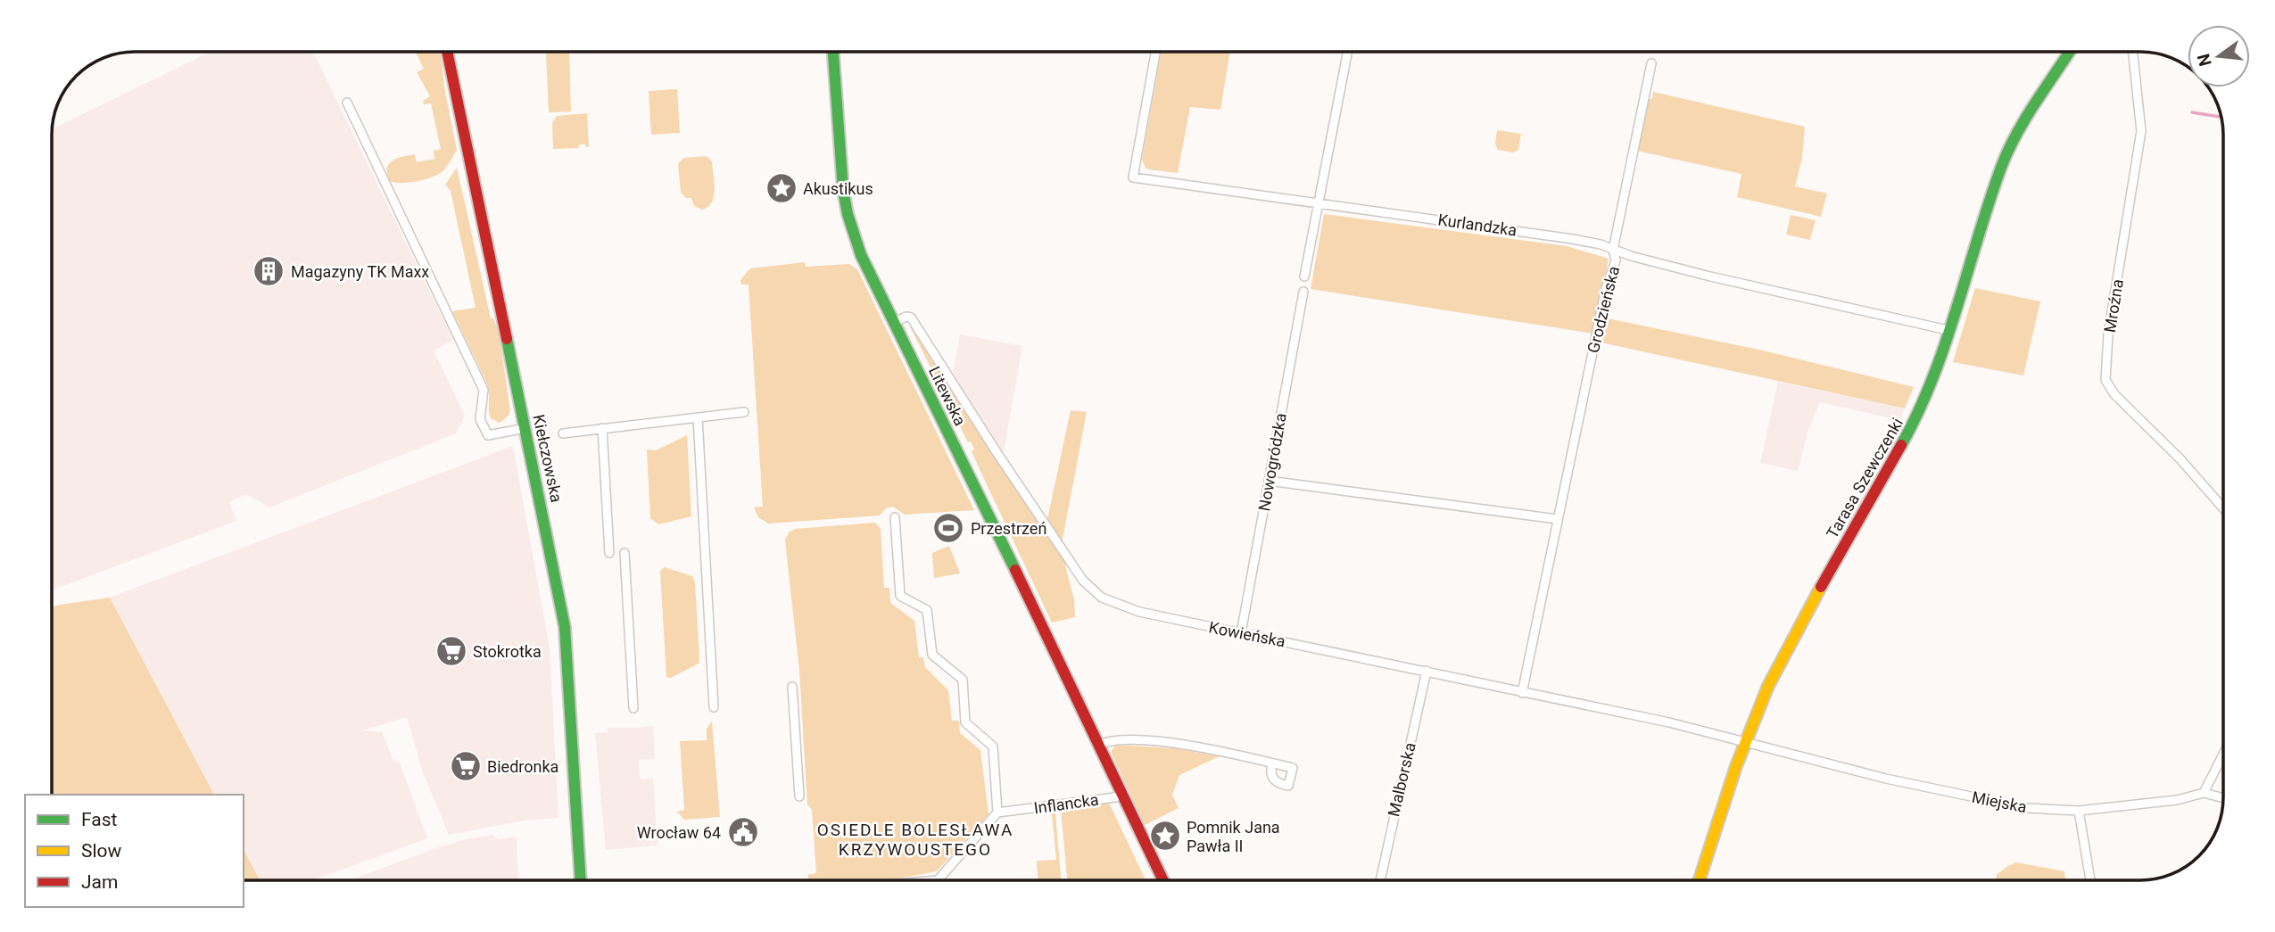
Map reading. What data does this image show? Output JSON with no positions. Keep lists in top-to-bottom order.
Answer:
{
  "streets": {
    "street": [
      "Kurlandzka",
      "Mroźna",
      "Grodzieńska",
      "Litewska",
      "Kiełczowska",
      "Nowogródzka",
      "Tarasa Szewczenki",
      "Kowieńska",
      "Malborska",
      "Miejska",
      "Inflancka"
    ]
  },
  "crossings": [
    ["Kurlandzka", "Grodzieńska"],
    ["Kurlandzka", "Tarasa Szewczenki"],
    ["Grodzieńska", "Kowieńska"],
    ["Litewska", "Kowieńska"],
    ["Litewska", "Inflancka"],
    ["Nowogródzka", "Kowieńska"],
    ["Tarasa Szewczenki", "Kowieńska"],
    ["Tarasa Szewczenki", "Miejska"],
    ["Kowieńska", "Malborska"],
    ["Kowieńska", "Miejska"]
  ],
  "districts": ["OSIEDLE BOLESŁAWA KRZYWOUSTEGO"],
  "places": {
    "place": ["Akustikus", "Pomnik Jana Pawła II"],
    "building": ["Magazyny TK Maxx"],
    "sports": ["Przestrzeń"],
    "supermarket": ["Stokrotka", "Biedronka"],
    "public building": ["Wrocław 64"]
  },
  "legend": ["Fast", "Slow", "Jam"],
  "north": "left"
}
